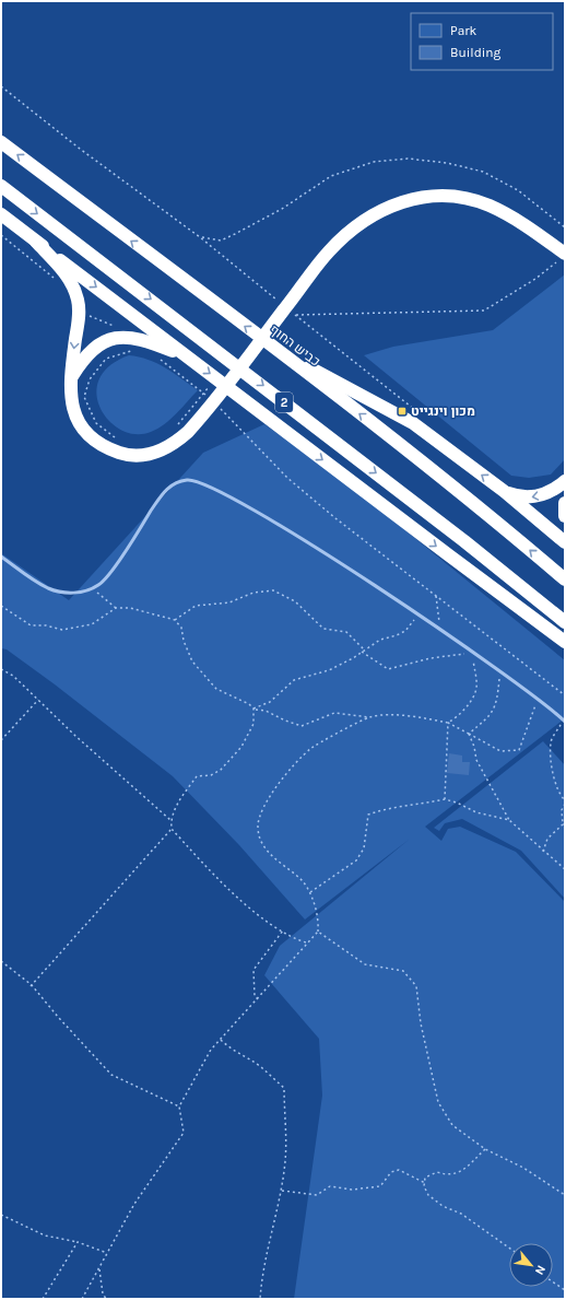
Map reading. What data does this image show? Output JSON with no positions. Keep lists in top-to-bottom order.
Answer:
{
  "streets": {
    "highway": ["כביש החוף", "2"]
  },
  "places": {
    "transit": ["מכון וינגייט"]
  },
  "legend": ["Park", "Building"],
  "north": "bottom right"
}
